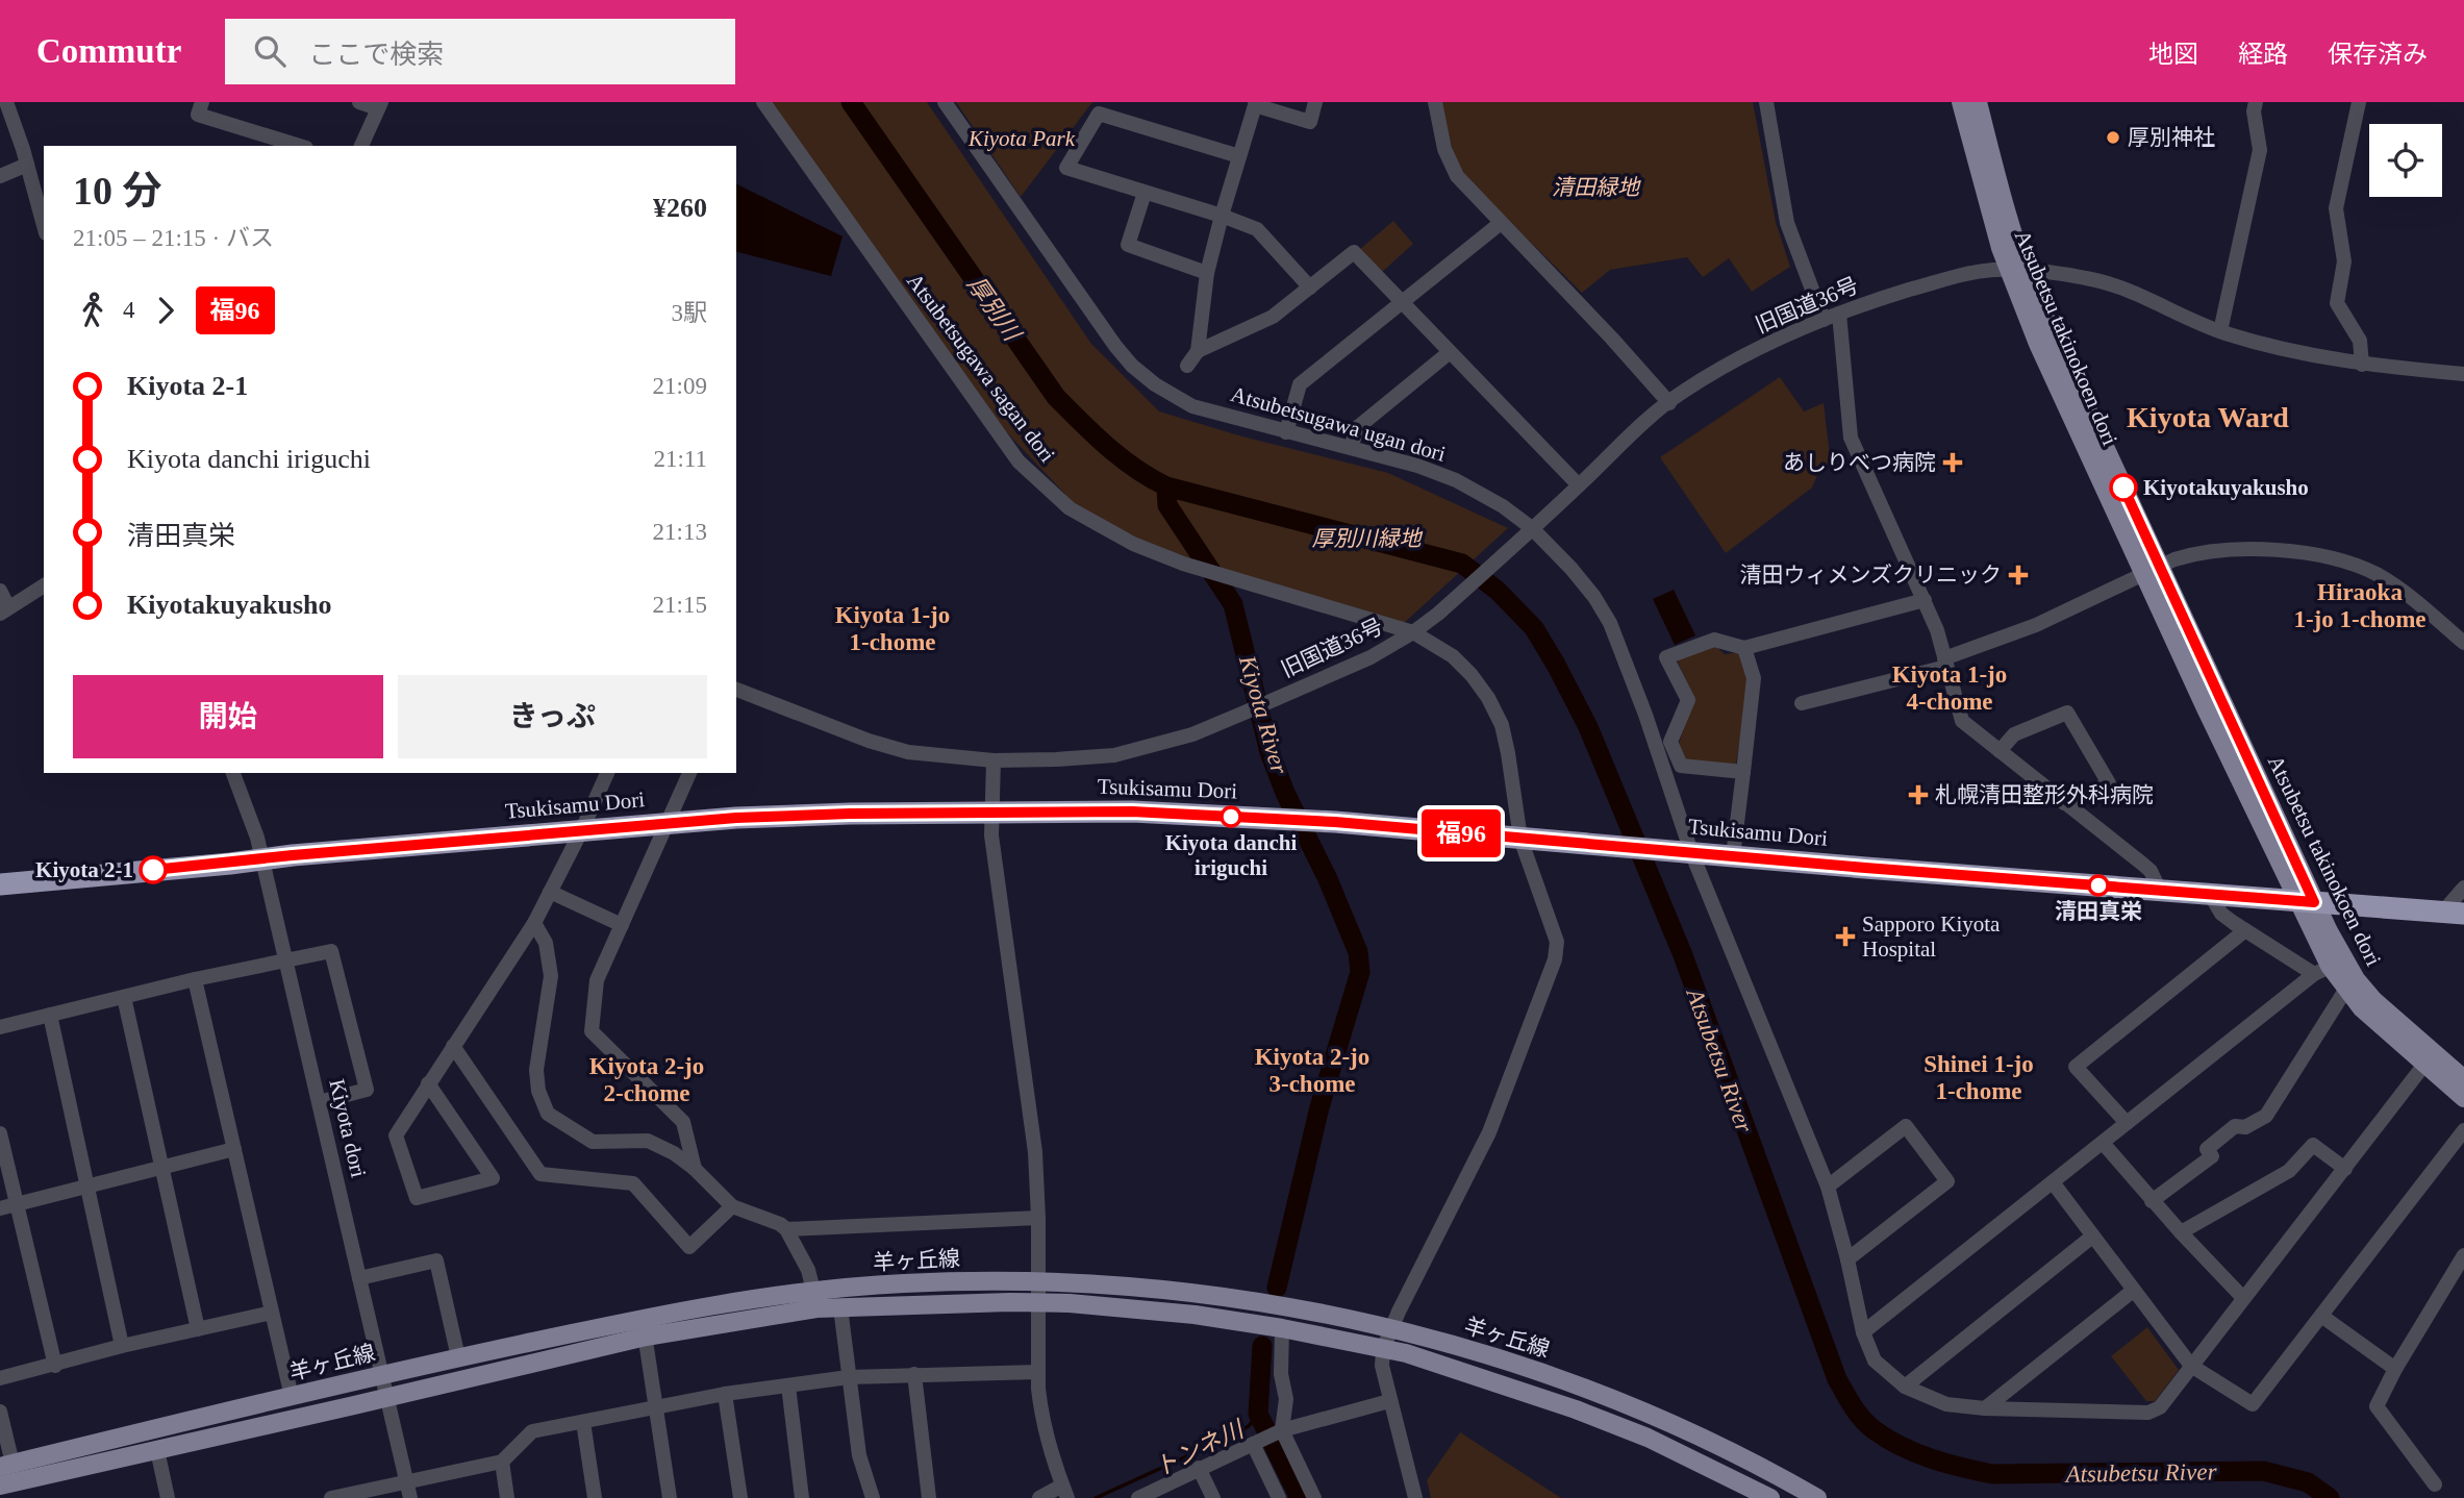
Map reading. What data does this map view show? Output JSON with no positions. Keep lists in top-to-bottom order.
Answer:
{
  "streets": {
    "highway": ["Tsukisamu Dori"],
    "main road": ["Atsubetsu takinokoen dori", "羊ヶ丘線"],
    "street": [
      "旧国道36号",
      "Atsubetsugawa sagan dori",
      "Atsubetsugawa ugan dori",
      "Kiyota dori"
    ]
  },
  "crossings": [
    ["旧国道36号", "Atsubetsu takinokoen dori"],
    ["旧国道36号", "Atsubetsugawa sagan dori"],
    ["旧国道36号", "Atsubetsugawa ugan dori"],
    ["Atsubetsu takinokoen dori", "Atsubetsugawa ugan dori"],
    ["Atsubetsu takinokoen dori", "Tsukisamu Dori"],
    ["Atsubetsugawa sagan dori", "Tsukisamu Dori"],
    ["Atsubetsugawa sagan dori", "羊ヶ丘線"],
    ["Atsubetsugawa ugan dori", "Tsukisamu Dori"],
    ["Tsukisamu Dori", "Kiyota dori"],
    ["Kiyota dori", "羊ヶ丘線"]
  ],
  "districts": [
    "Kiyota Ward",
    "Hiraoka 1-jo 1-chome",
    "Kiyota 1-jo 1-chome",
    "Kiyota 1-jo 4-chome",
    "Kiyota 2-jo 3-chome",
    "Shinei 1-jo 1-chome",
    "Kiyota 2-jo 2-chome"
  ],
  "water": [
    "厚別川",
    "Kiyota River",
    "Atsubetsu River",
    "トンネ川"
  ],
  "parks": ["Kiyota Park", "清田緑地", "厚別川緑地"],
  "places": {
    "other": [
      "厚別神社",
      "Kiyotakuyakusho",
      "Kiyota danchi iriguchi",
      "Kiyota 2-1",
      "清田真栄"
    ],
    "health": [
      "あしりべつ病院",
      "清田ウィメンズクリニック",
      "札幌清田整形外科病院",
      "Sapporo Kiyota Hospital"
    ]
  },
  "lines": ["bus line 福96"],
  "page": {
    "header": "Commutr",
    "search": "ここで検索",
    "nav": ["地図", "経路", "保存済み"],
    "on_map": "福96",
    "heading": ["10 分", "21:05 – 21:15 · バス", "¥260"],
    "legs": ["4", "福96", "3駅"],
    "list": [
      {
        "name": "Kiyota 2-1",
        "value": "21:09"
      },
      {
        "name": "Kiyota danchi iriguchi",
        "value": "21:11"
      },
      {
        "name": "清田真栄",
        "value": "21:13"
      },
      {
        "name": "Kiyotakuyakusho",
        "value": "21:15"
      }
    ],
    "buttons": ["開始", "きっぷ"]
  }
}
